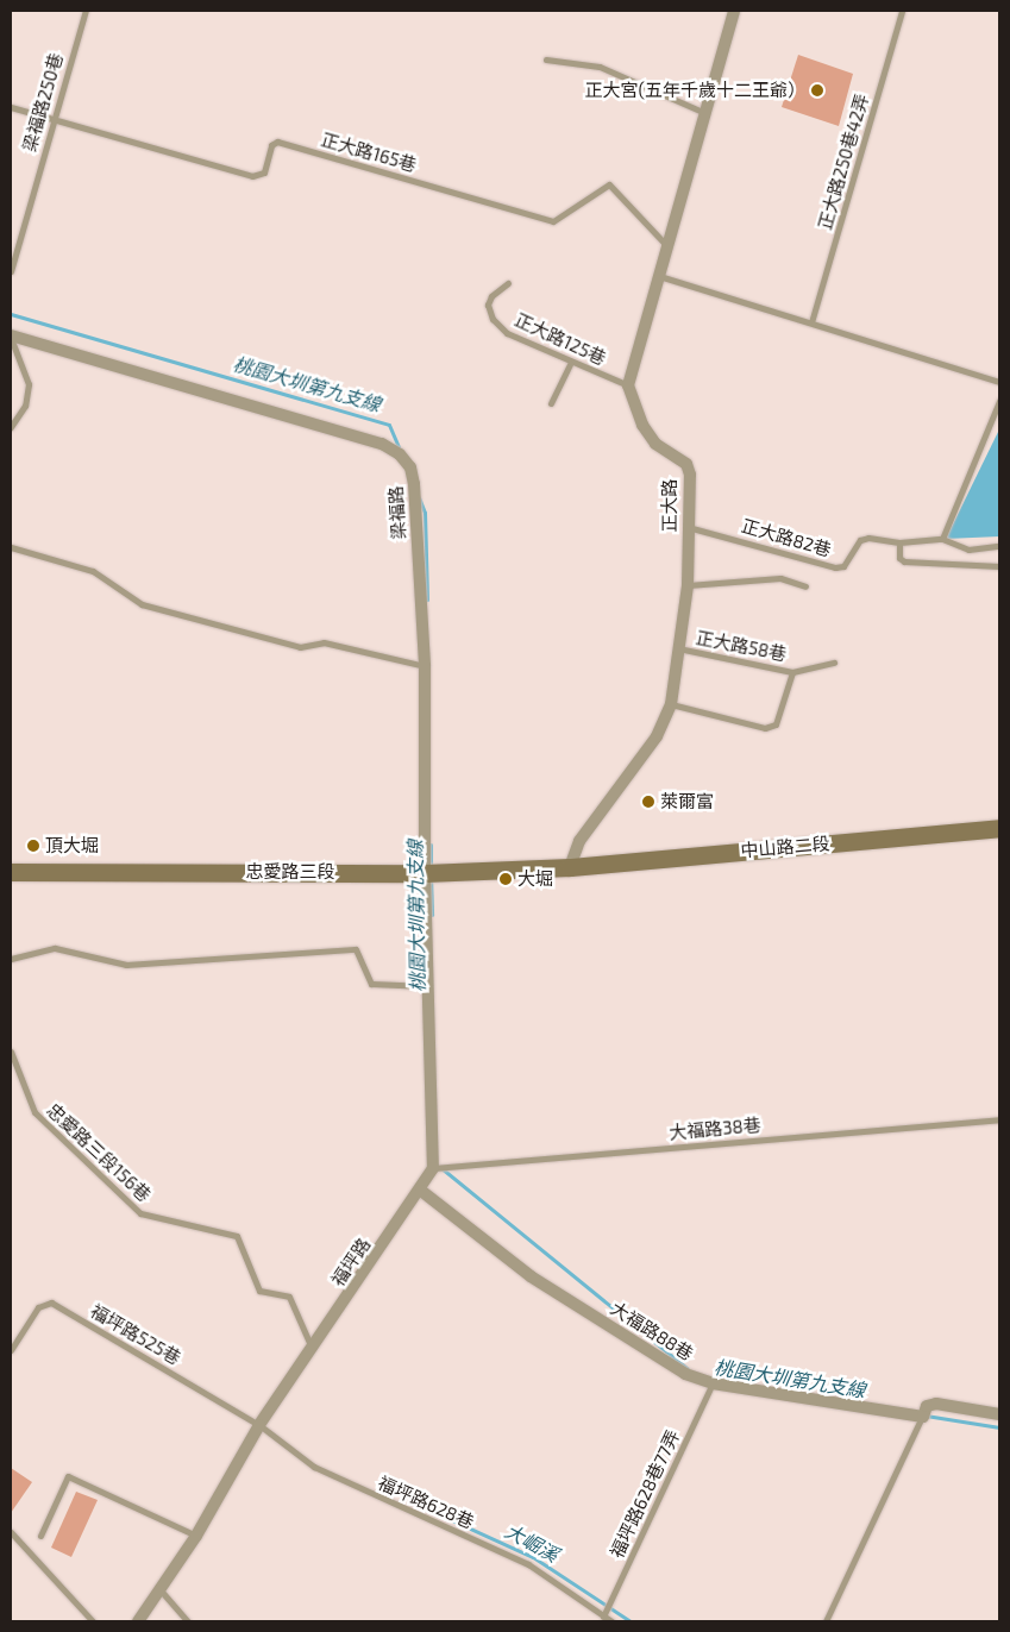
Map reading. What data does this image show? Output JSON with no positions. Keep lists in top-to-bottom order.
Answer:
{
  "streets": {
    "main road": ["中山路二段", "忠愛路三段"],
    "street": [
      "正大路",
      "梁福路",
      "福坪路",
      "大福路88巷"
    ],
    "lane": [
      "梁福路250巷",
      "正大路165巷",
      "正大路250巷42弄",
      "正大路125巷",
      "正大路82巷",
      "正大路58巷",
      "大福路38巷",
      "忠愛路三段156巷",
      "福坪路525巷",
      "福坪路628巷77弄",
      "福坪路628巷"
    ]
  },
  "crossings": [
    ["梁福路250巷", "正大路165巷"],
    ["正大路125巷", "正大路"],
    ["正大路", "正大路82巷"],
    ["正大路", "正大路58巷"],
    ["正大路", "中山路二段"],
    ["正大路", "忠愛路三段"],
    ["梁福路", "忠愛路三段"],
    ["梁福路", "福坪路"],
    ["中山路二段", "忠愛路三段"],
    ["忠愛路三段", "福坪路"],
    ["大福路38巷", "福坪路"],
    ["忠愛路三段156巷", "福坪路"],
    ["福坪路", "大福路88巷"],
    ["福坪路", "福坪路525巷"],
    ["福坪路", "福坪路628巷"],
    ["大福路88巷", "福坪路628巷77弄"],
    ["福坪路525巷", "福坪路628巷"],
    ["福坪路628巷77弄", "福坪路628巷"]
  ],
  "water": ["桃園大圳第九支線", "大崛溪"],
  "places": [
    "正大宮(五年千歲十二王爺）",
    "萊爾富",
    "頂大堀",
    "大堀"
  ]
}
